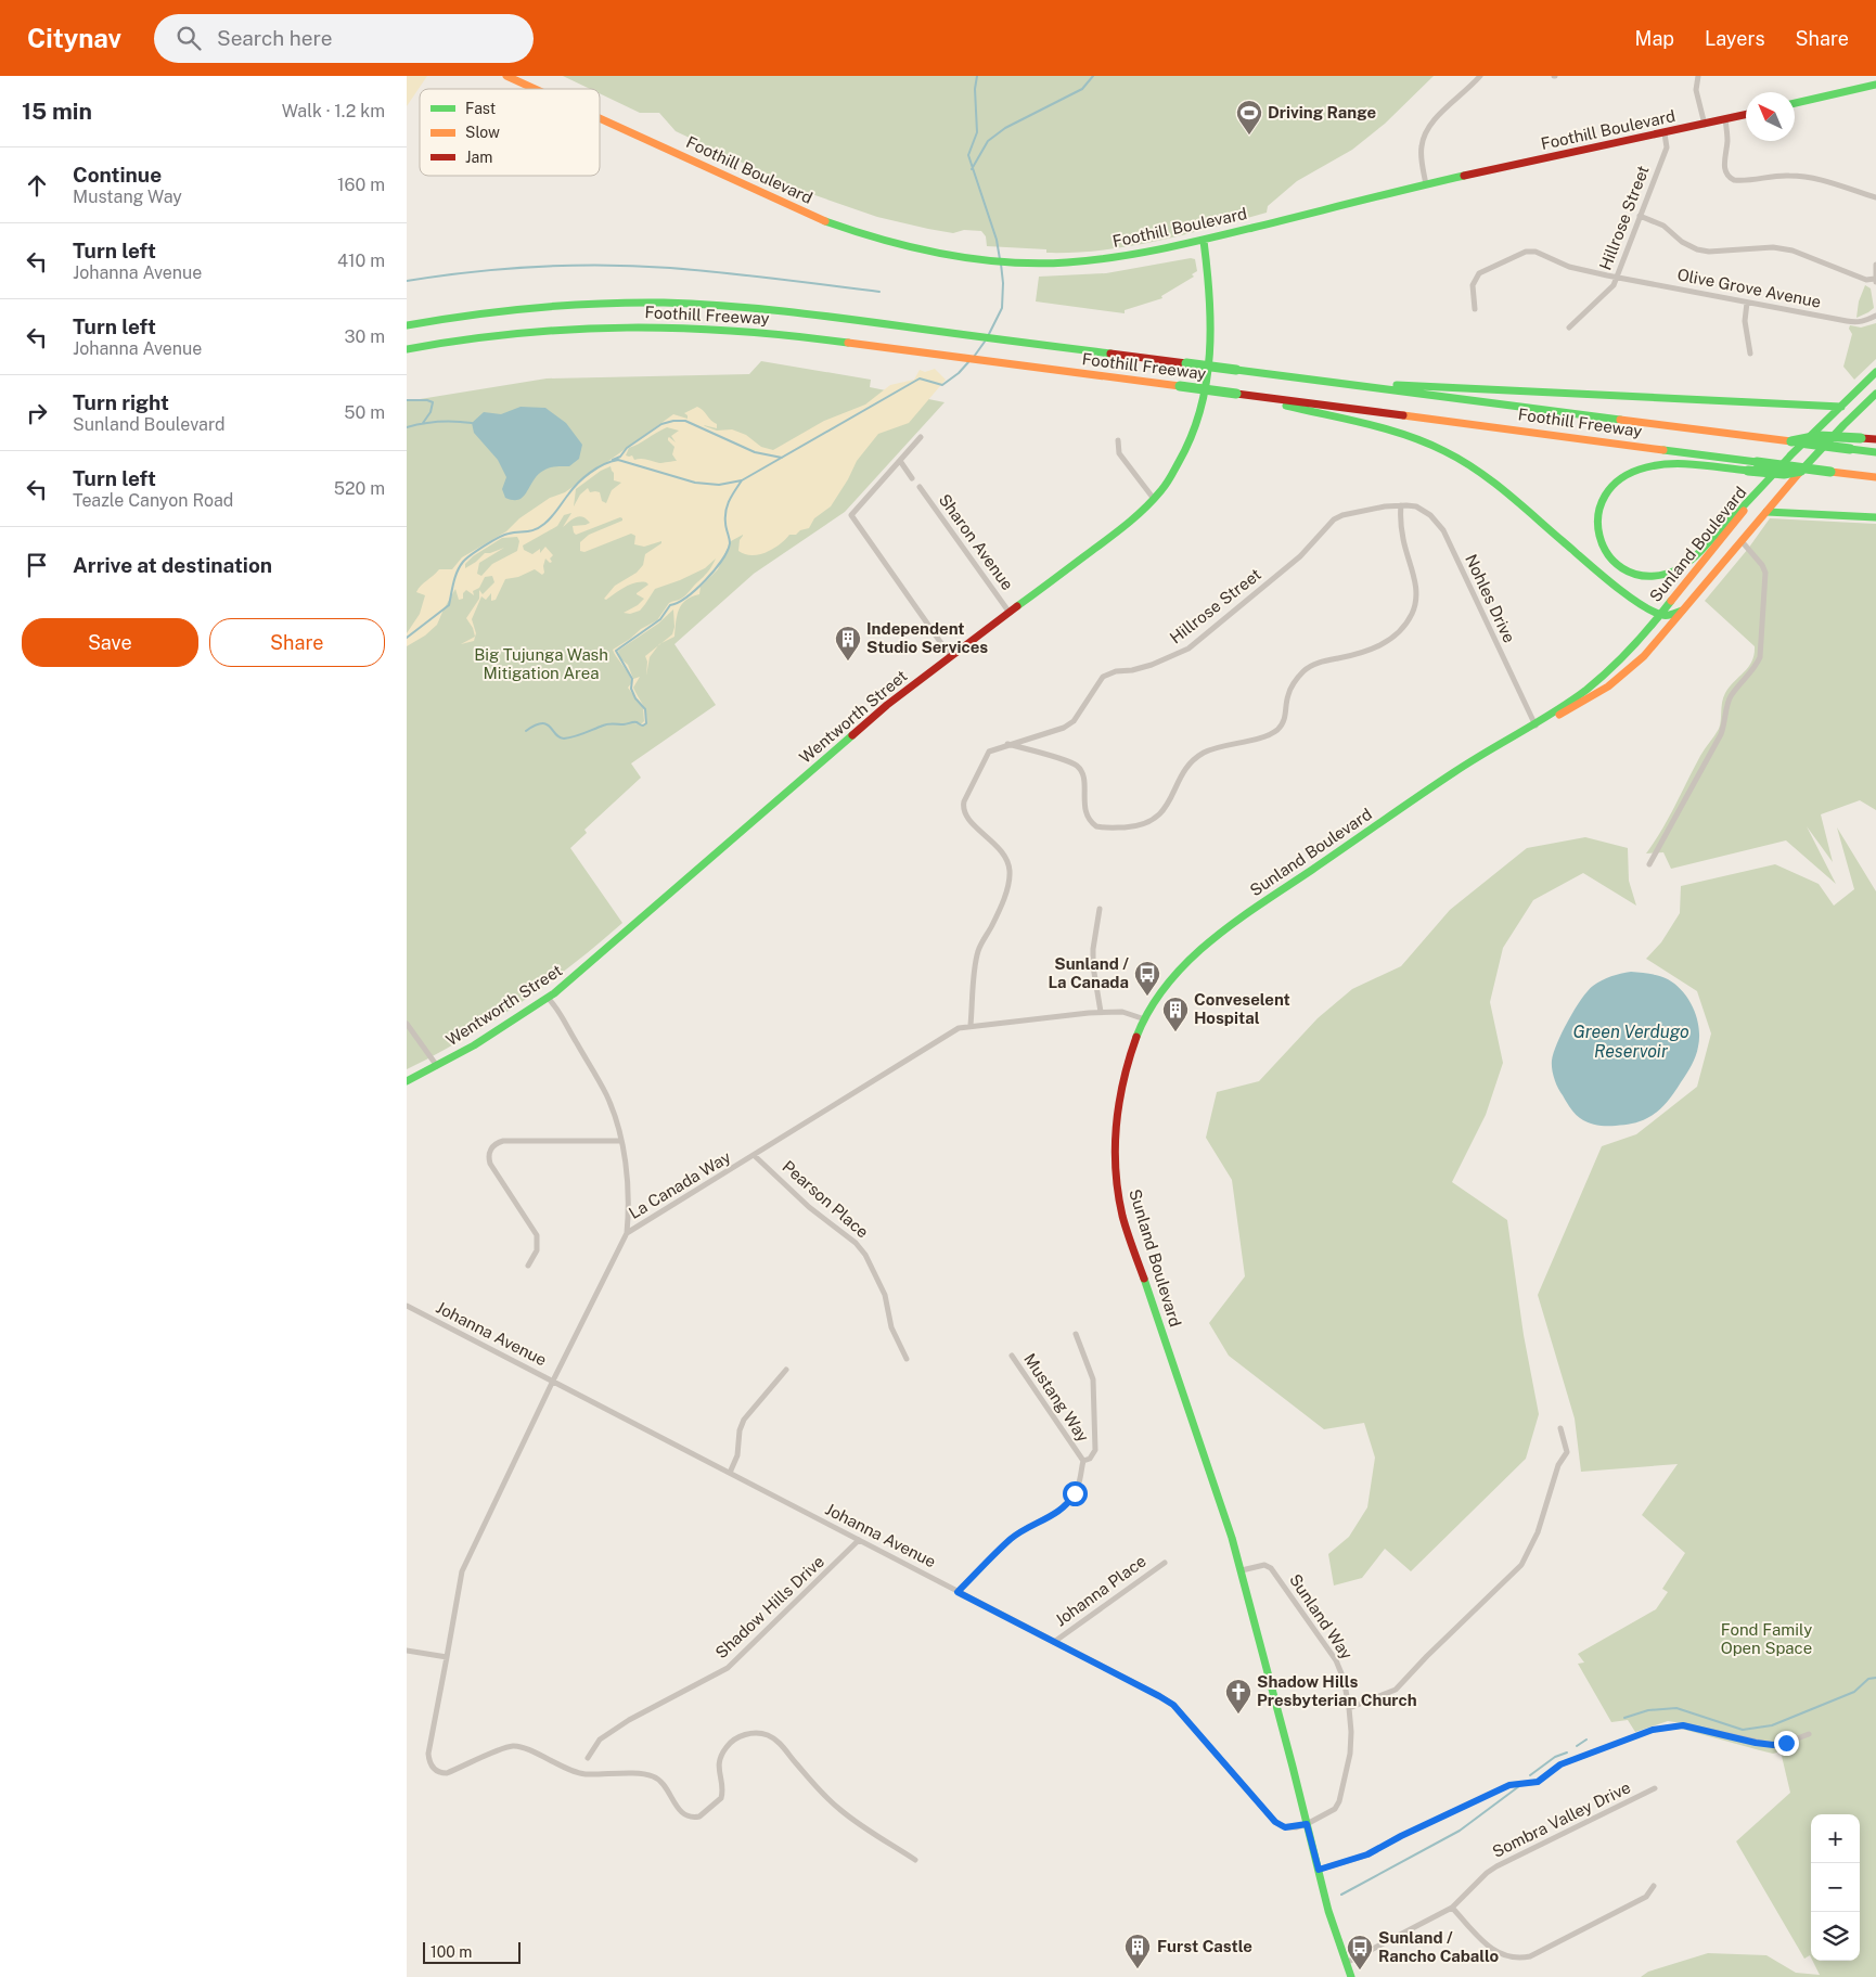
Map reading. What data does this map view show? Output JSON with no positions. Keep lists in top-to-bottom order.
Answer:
{
  "streets": {
    "main road": [
      "Foothill Boulevard",
      "Foothill Freeway",
      "Sunland Boulevard",
      "Wentworth Street"
    ],
    "street": [
      "Hillrose Street",
      "Olive Grove Avenue",
      "Sharon Avenue",
      "Nohles Drive",
      "La Canada Way",
      "Pearson Place",
      "Johanna Avenue",
      "Mustang Way",
      "Johanna Place",
      "Shadow Hills Drive",
      "Sunland Way",
      "Sombra Valley Drive"
    ]
  },
  "crossings": [
    ["Foothill Boulevard", "Hillrose Street"],
    ["Foothill Boulevard", "Wentworth Street"],
    ["Hillrose Street", "Olive Grove Avenue"],
    ["Hillrose Street", "Nohles Drive"],
    ["Hillrose Street", "La Canada Way"],
    ["Sharon Avenue", "Wentworth Street"],
    ["Sunland Boulevard", "Nohles Drive"],
    ["Sunland Boulevard", "La Canada Way"],
    ["Sunland Boulevard", "Johanna Avenue"],
    ["Sunland Boulevard", "Sunland Way"],
    ["Sunland Boulevard", "Sombra Valley Drive"],
    ["La Canada Way", "Pearson Place"],
    ["La Canada Way", "Johanna Avenue"],
    ["Johanna Avenue", "Mustang Way"],
    ["Johanna Avenue", "Johanna Place"],
    ["Johanna Avenue", "Shadow Hills Drive"],
    ["Johanna Avenue", "Sunland Way"]
  ],
  "water": ["Green Verdugo Reservoir"],
  "parks": ["Big Tujunga Wash Mitigation Area", "Fond Family Open Space"],
  "places": {
    "sports": ["Driving Range"],
    "building": ["Independent Studio Services", "Conveselent Hospital", "Furst Castle"],
    "bus stop": ["Sunland / La Canada", "Sunland / Rancho Caballo"],
    "church": ["Shadow Hills Presbyterian Church"]
  },
  "legend": ["Fast", "Slow", "Jam"],
  "scale_bar": "100 m",
  "north": "top left",
  "page": {
    "header": "Citynav",
    "search": "Search here",
    "nav": ["Map", "Layers", "Share"],
    "heading": ["15 min", "Walk · 1.2 km"],
    "list": [
      ["Continue", "Mustang Way", "160 m"],
      ["Turn left", "Johanna Avenue", "410 m"],
      ["Turn left", "Johanna Avenue", "30 m"],
      ["Turn right", "Sunland Boulevard", "50 m"],
      ["Turn left", "Teazle Canyon Road", "520 m"],
      "Arrive at destination"
    ],
    "buttons": ["Save", "Share"],
    "map_buttons": ["+", "−"],
    "scale": "100 m"
  }
}
